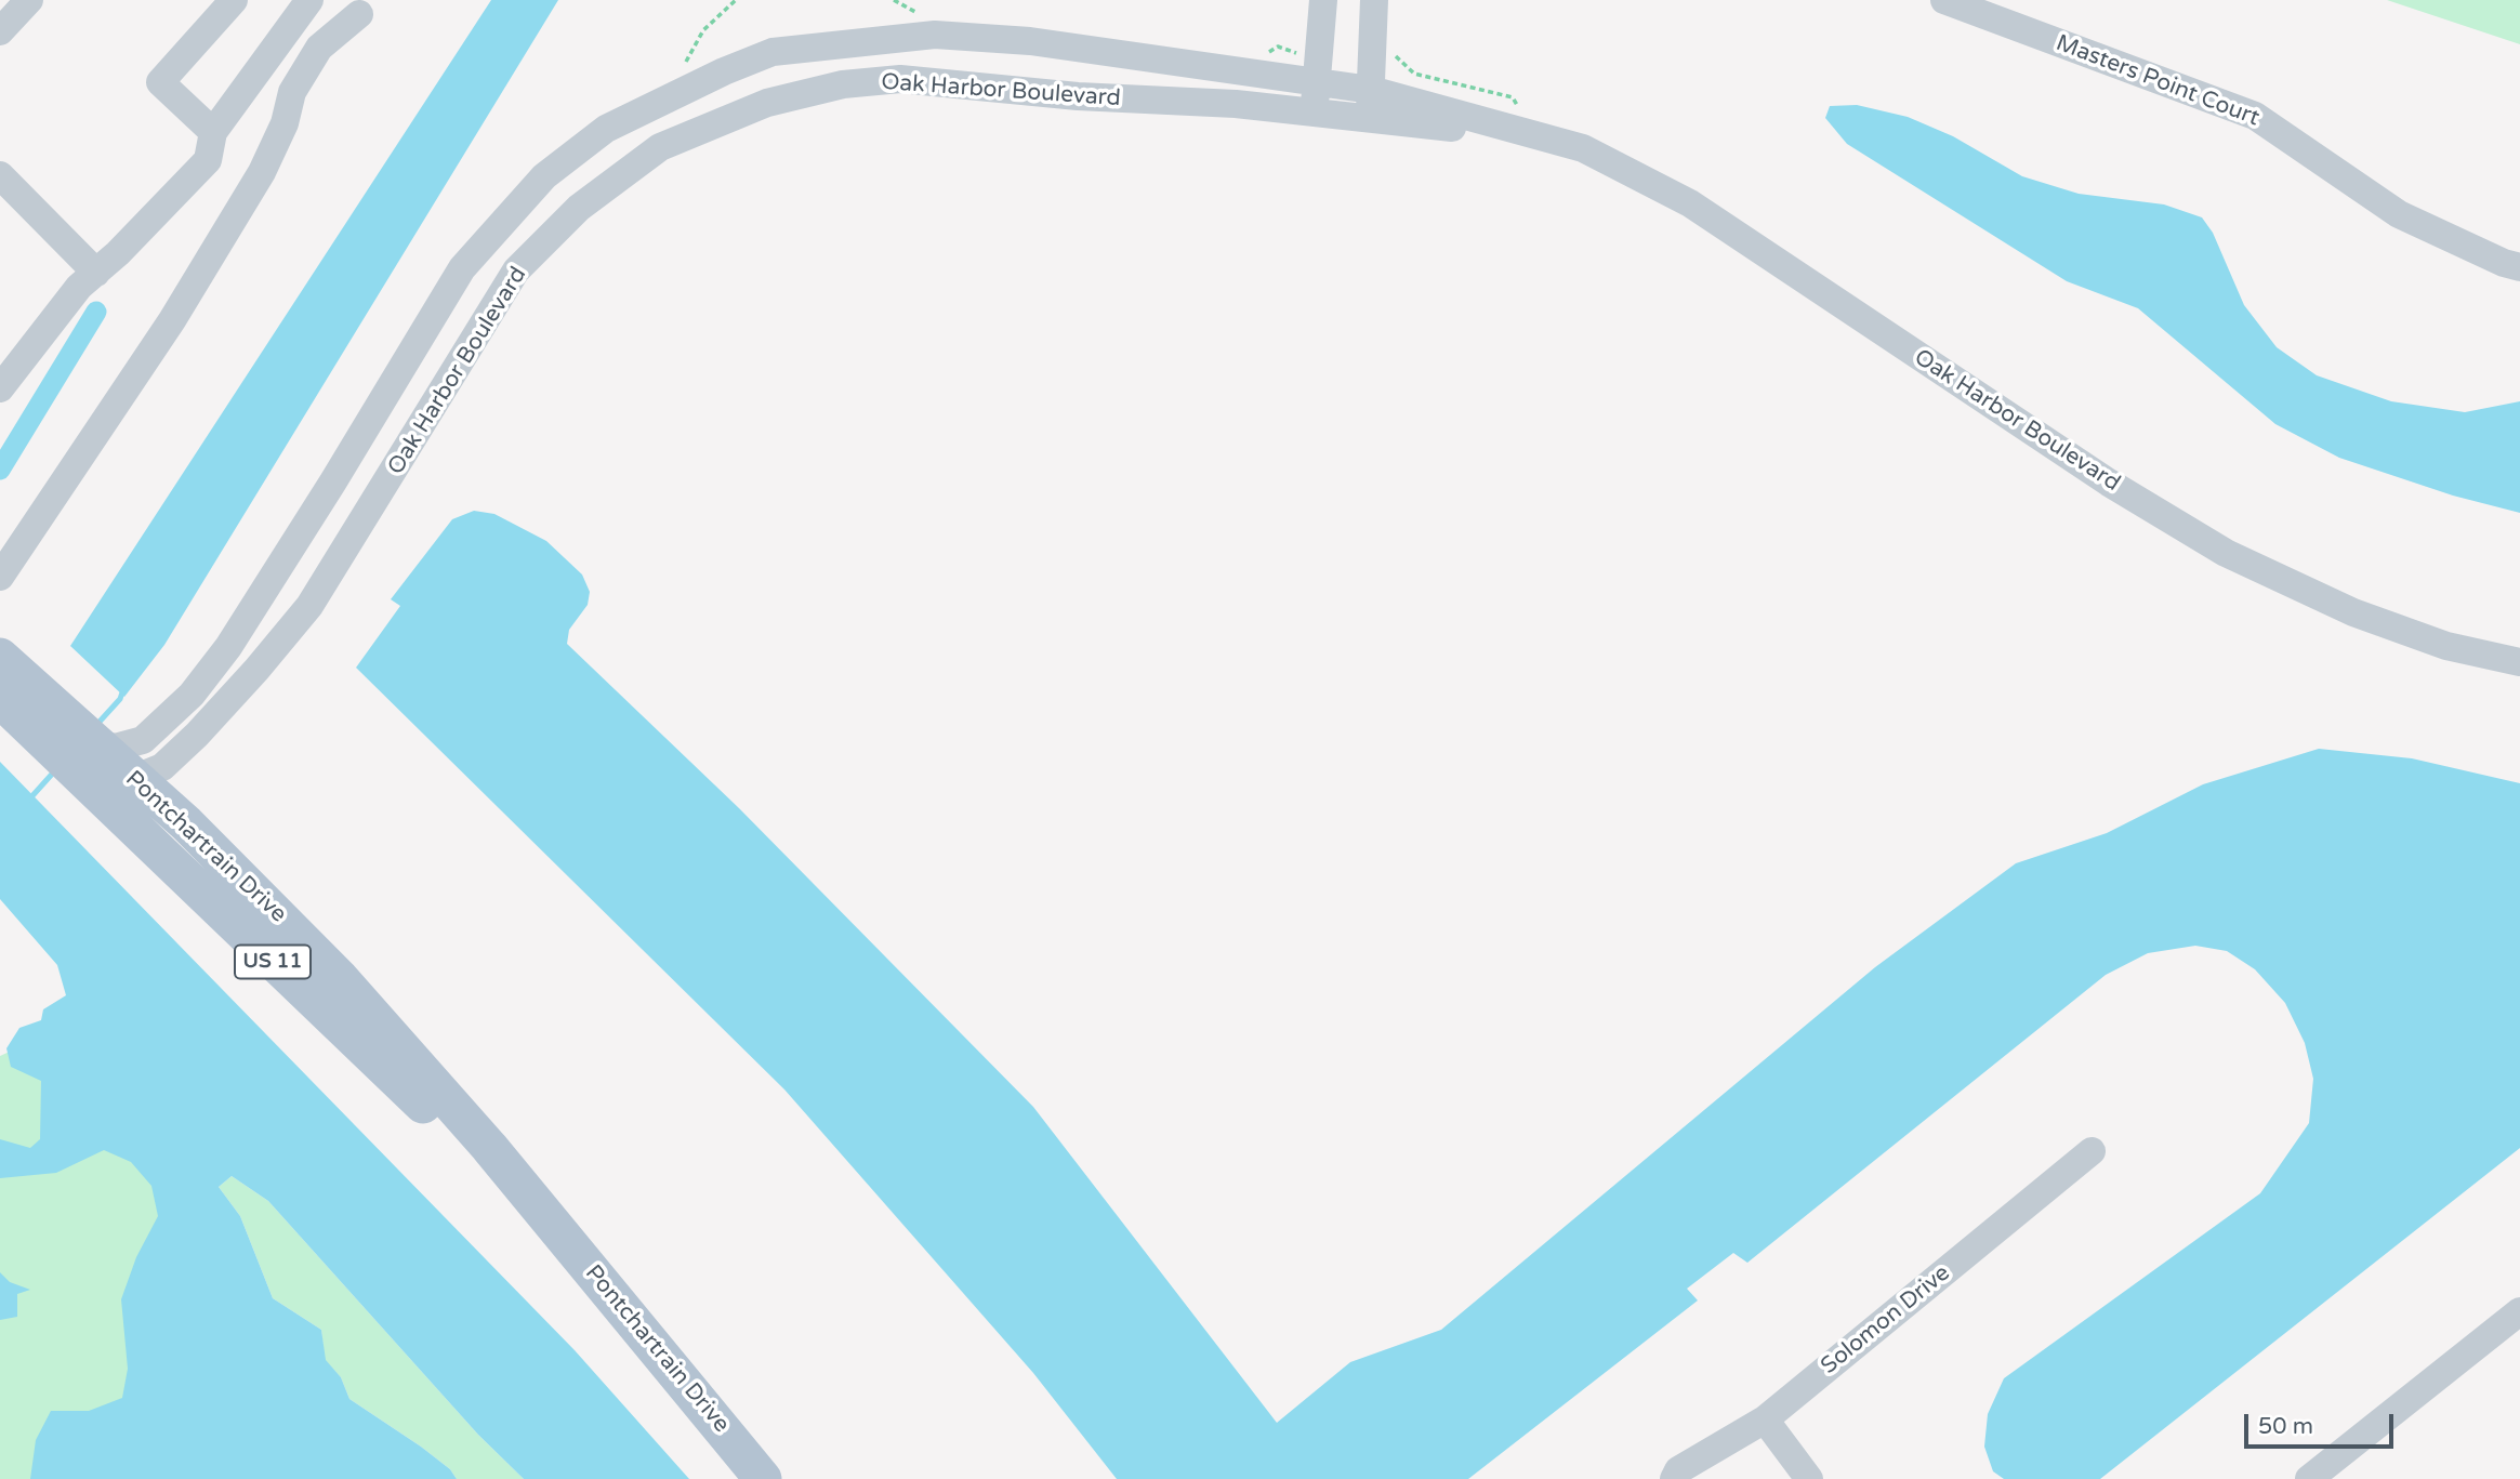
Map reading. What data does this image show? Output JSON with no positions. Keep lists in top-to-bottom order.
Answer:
{
  "streets": {
    "main road": ["Pontchartrain Drive", "US 11"],
    "street": ["Masters Point Court", "Oak Harbor Boulevard", "Solomon Drive"]
  },
  "crossings": [
    ["Oak Harbor Boulevard", "Pontchartrain Drive"]
  ],
  "scale_bar": "50 m"
}
